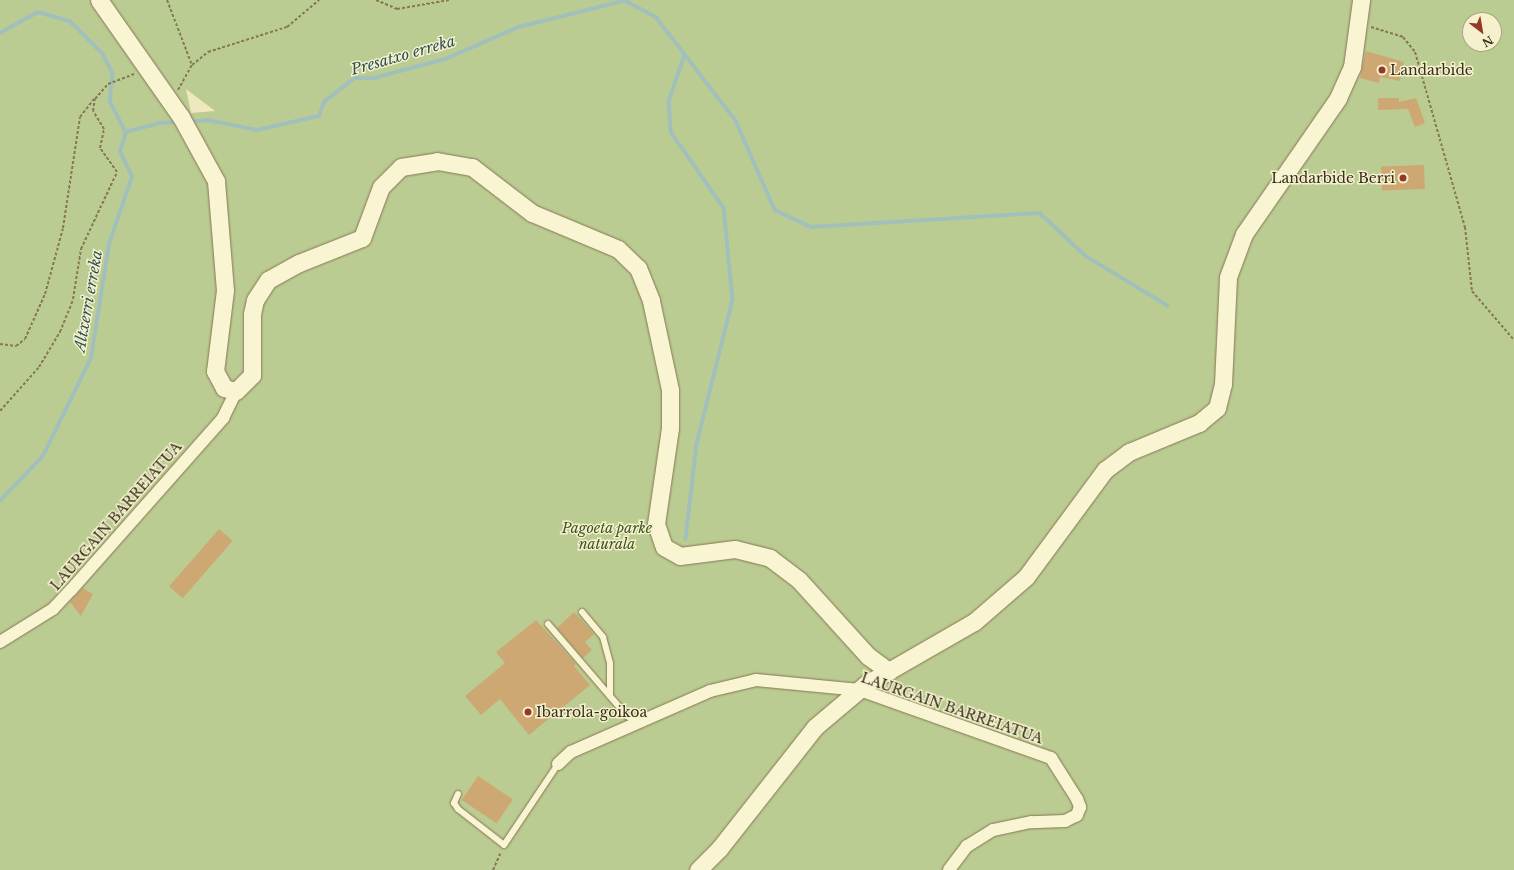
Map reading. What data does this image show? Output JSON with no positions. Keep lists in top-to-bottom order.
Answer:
{
  "streets": {
    "street": ["LAURGAIN BARREIATUA"]
  },
  "water": ["Presatxo erreka", "Altxerri erreka"],
  "parks": ["Pagoeta parke naturala"],
  "places": ["Landarbide", "Landarbide Berri", "Ibarrola-goikoa"],
  "north": "bottom right"
}
